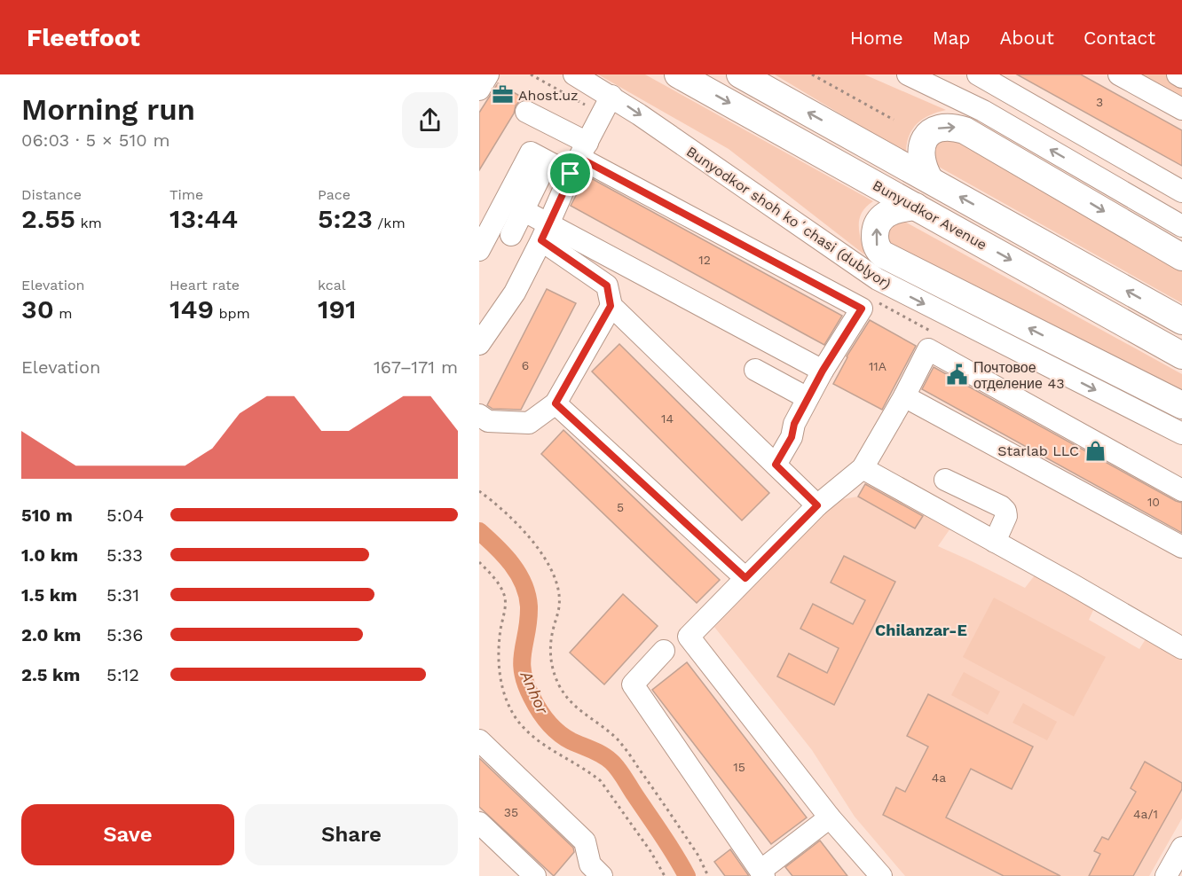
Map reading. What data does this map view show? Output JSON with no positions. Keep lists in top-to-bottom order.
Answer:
{
  "streets": {
    "main road": ["Bunyudkor Avenue"],
    "street": ["Bunyodkor shoh koʻchasi (dublyor)"]
  },
  "districts": ["Chilanzar-E"],
  "water": ["Anhor"],
  "places": {
    "office": ["Ahost.uz"],
    "public building": ["Почтовое отделение 43"],
    "shop": ["Starlab LLC"]
  },
  "house_numbers": [
    "3",
    "12",
    "6",
    "11A",
    "14",
    "10",
    "5",
    "15",
    "4a",
    "35",
    "4a/1"
  ],
  "page": {
    "header": "Fleetfoot",
    "nav": [
      "Home",
      "Map",
      "About",
      "Contact"
    ],
    "heading": ["Morning run", "06:03 · 5 × 510 m"],
    "stats": [
      ["Distance", "2.55 km"],
      ["Time", "13:44"],
      ["Pace", "5:23 /km"],
      ["Elevation", "30 m"],
      ["Heart rate", "149 bpm"],
      ["kcal", "191"]
    ],
    "chart": ["Elevation", "167–171 m"],
    "list": [
      {
        "name": "510 m",
        "note": "5:04"
      },
      {
        "name": "1.0 km",
        "note": "5:33"
      },
      {
        "name": "1.5 km",
        "note": "5:31"
      },
      {
        "name": "2.0 km",
        "note": "5:36"
      },
      {
        "name": "2.5 km",
        "note": "5:12"
      }
    ],
    "buttons": ["Save", "Share"]
  }
}
